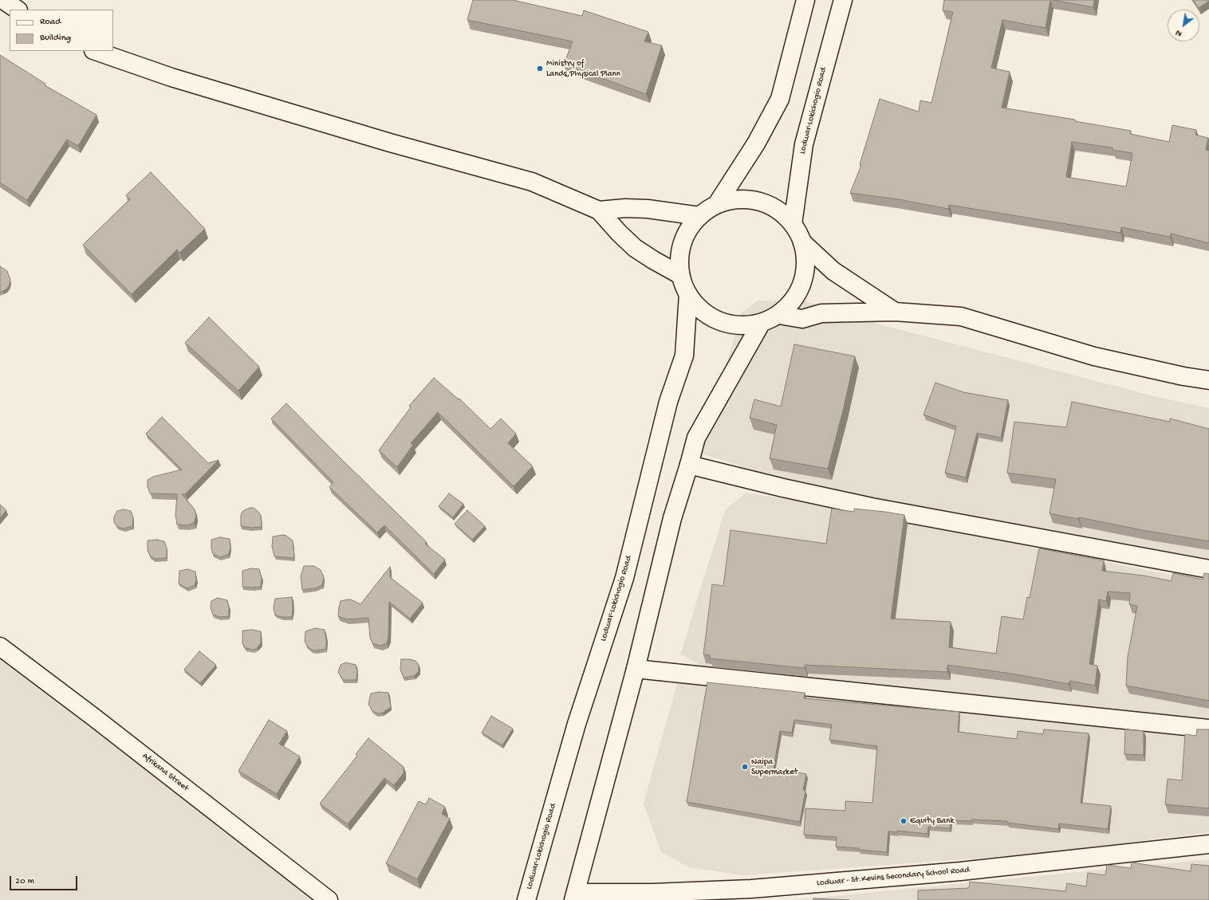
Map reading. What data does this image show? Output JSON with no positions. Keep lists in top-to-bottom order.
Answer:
{
  "streets": {
    "main road": ["Lodwar-Lokichogio Road", "Afrikana Street", "Lodwar - St.Kevins Secondary School Road"]
  },
  "places": ["Ministry of Lands,Physical Plann", "Naipa Supermarket", "Equity Bank"],
  "legend": ["Road", "Building"],
  "scale_bar": "20 m",
  "north": "bottom left"
}
